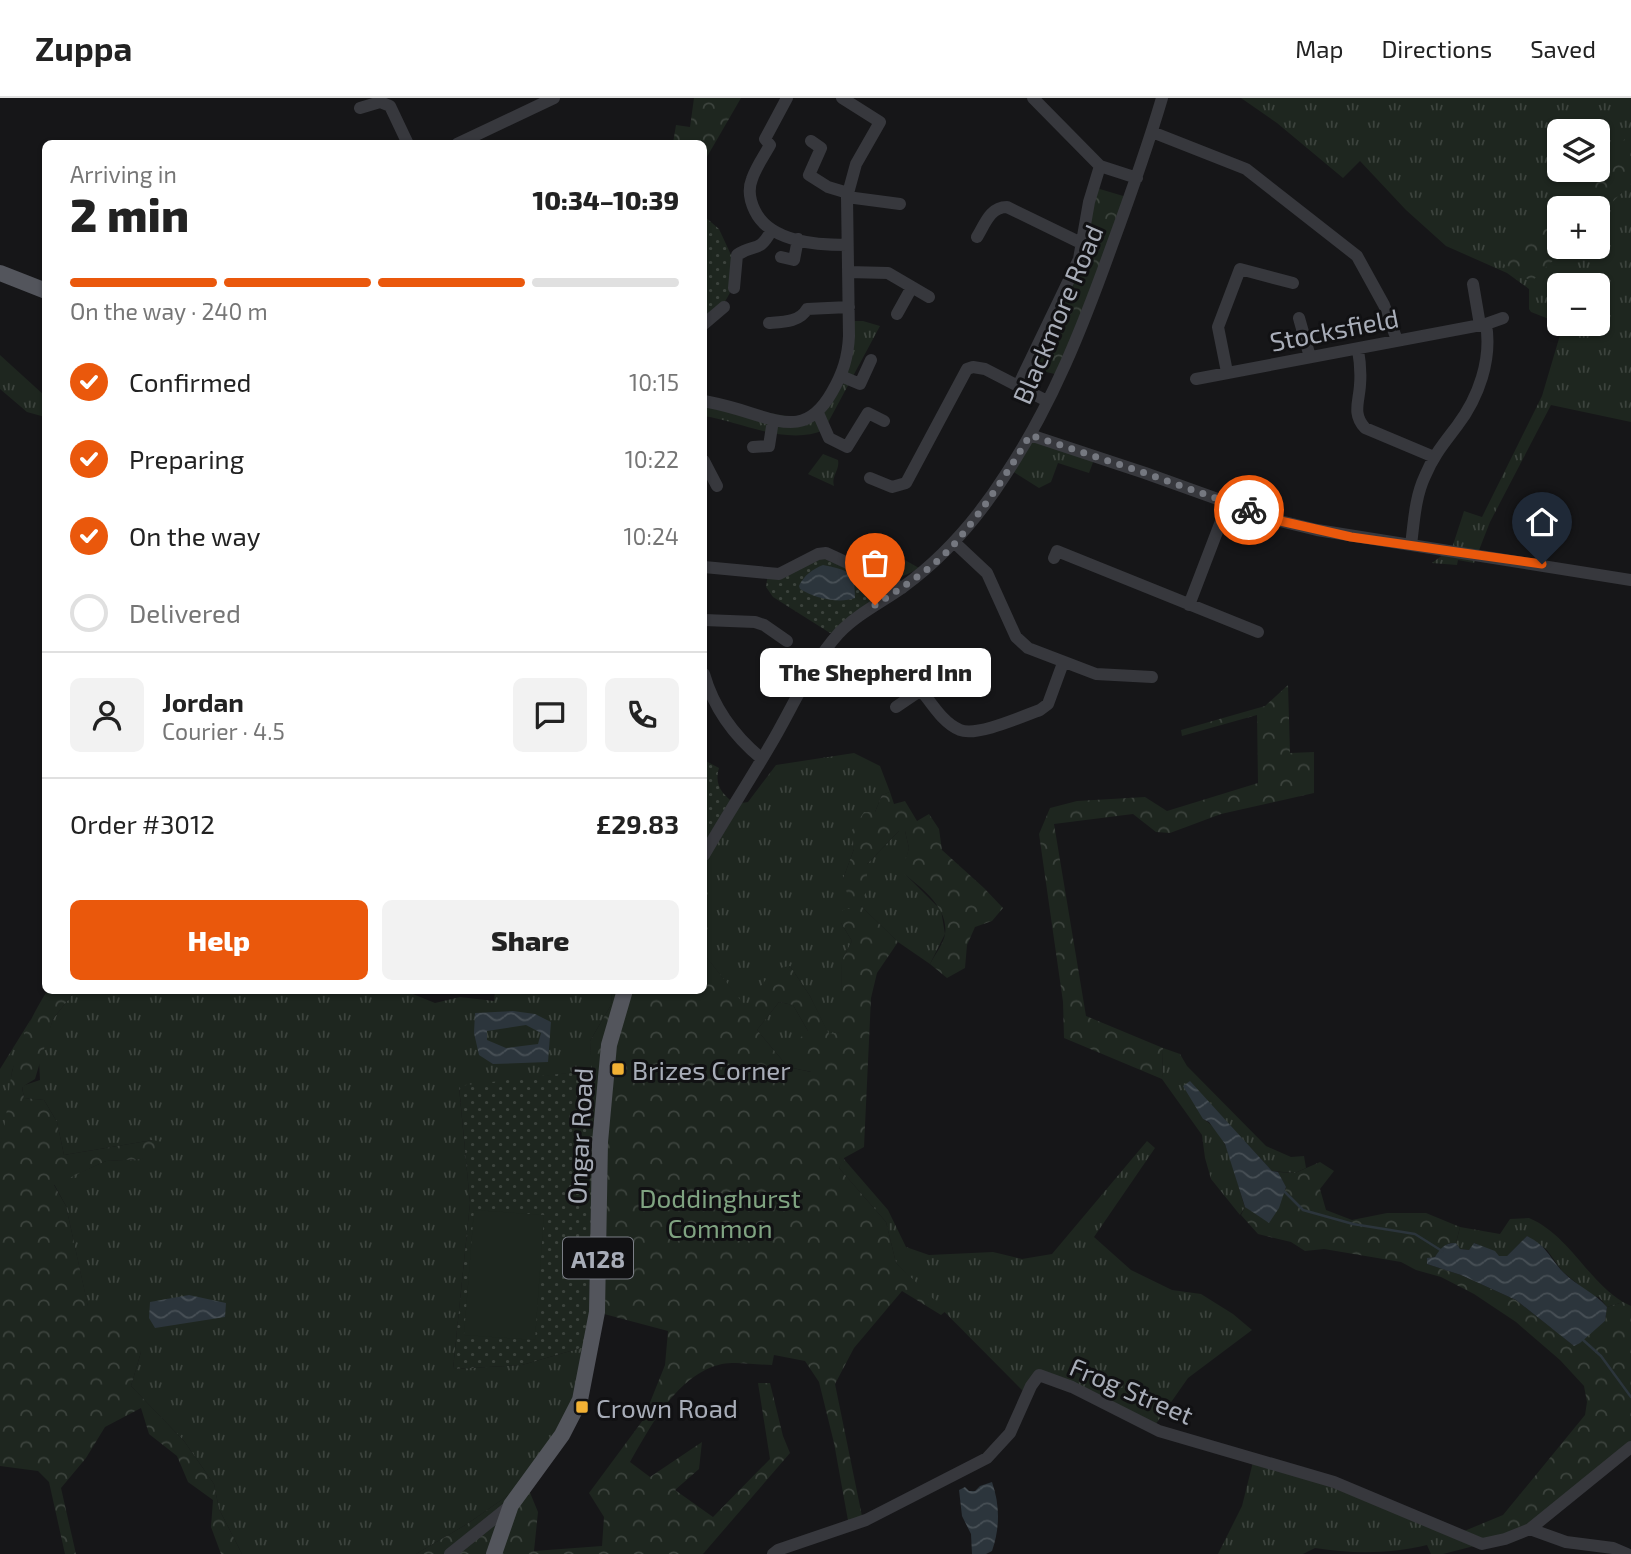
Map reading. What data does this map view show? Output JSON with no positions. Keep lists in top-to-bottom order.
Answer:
{
  "streets": {
    "main road": ["Ongar Road", "A128"],
    "street": ["Blackmore Road", "Stocksfield", "Frog Street"]
  },
  "parks": ["Doddinghurst Common"],
  "places": {
    "other": ["The Shepherd Inn"],
    "transit": ["Brizes Corner", "Crown Road"]
  },
  "page": {
    "header": "Zuppa",
    "nav": ["Map", "Directions", "Saved"],
    "map_buttons": ["+", "−"],
    "heading": ["2 min", "Arriving in", "10:34–10:39"],
    "panel": [
      "Jordan",
      "Courier · 4.5",
      "Order #3012",
      "£29.83"
    ],
    "bar": "On the way · 240 m",
    "list": [
      ["Confirmed", "10:15"],
      ["Preparing", "10:22"],
      ["On the way", "10:24"],
      "Delivered"
    ],
    "bubble": "The Shepherd Inn",
    "buttons": ["Help", "Share"]
  }
}
